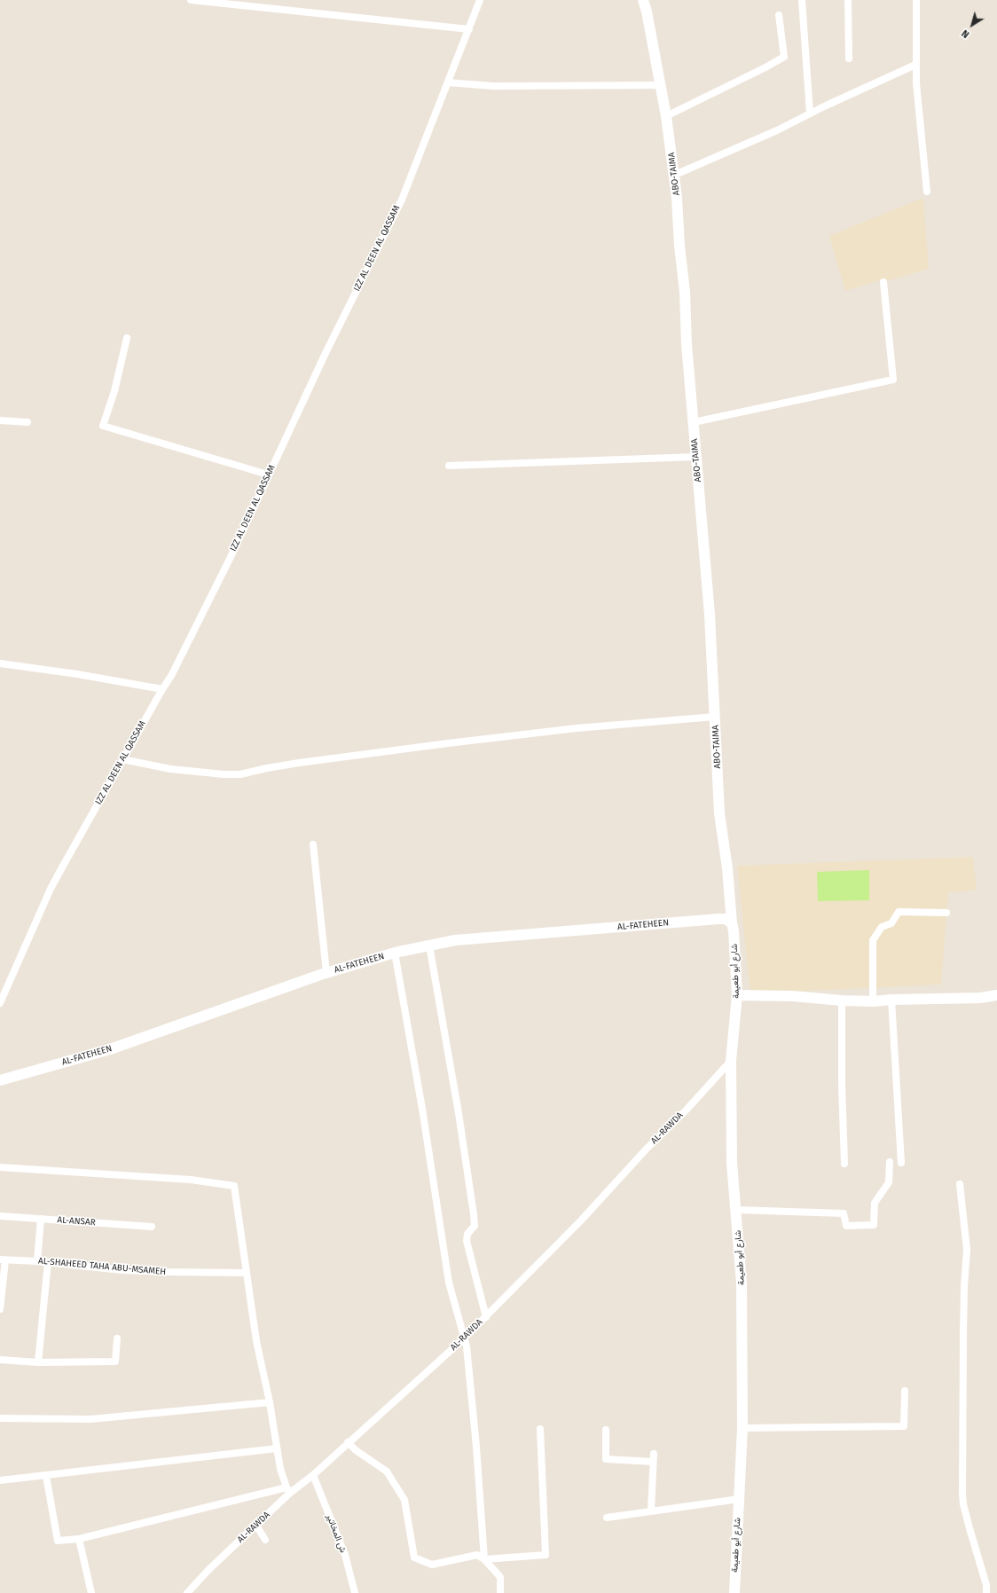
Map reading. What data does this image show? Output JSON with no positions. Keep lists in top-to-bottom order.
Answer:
{
  "streets": {
    "street": [
      "ABO-TAIMA",
      "IZZ AL DEEN AL QASSAM",
      "AL-FATEHEEN",
      "شارع أبو طعيمة",
      "AL-RAWDA",
      "AL-ANSAR",
      "AL-SHAHEED TAHA ABU-MSAMEH",
      "ش المخاتير"
    ]
  },
  "crossings": [
    ["ABO-TAIMA", "AL-FATEHEEN"],
    ["ABO-TAIMA", "شارع أبو طعيمة"],
    ["AL-FATEHEEN", "شارع أبو طعيمة"],
    ["شارع أبو طعيمة", "AL-RAWDA"],
    ["AL-RAWDA", "ش المخاتير"]
  ],
  "north": "bottom left"
}
